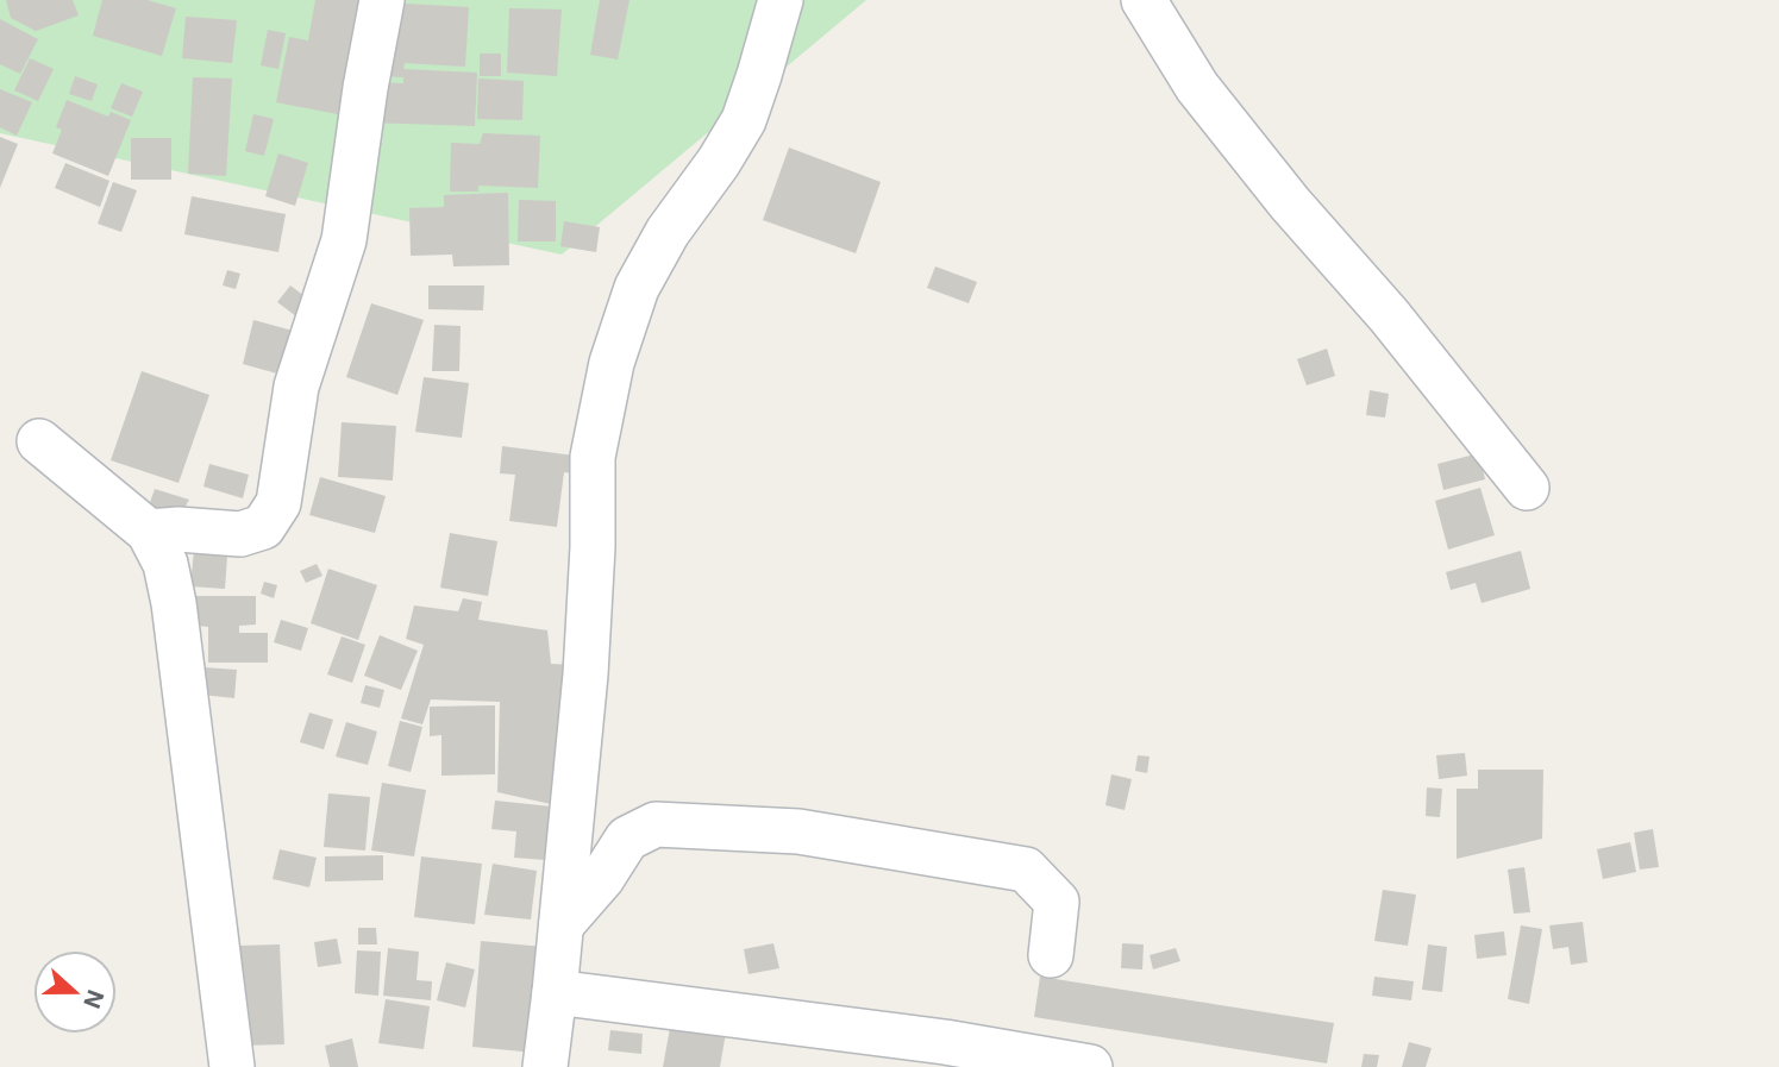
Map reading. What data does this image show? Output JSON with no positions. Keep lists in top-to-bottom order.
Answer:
{
  "north": "right"
}
